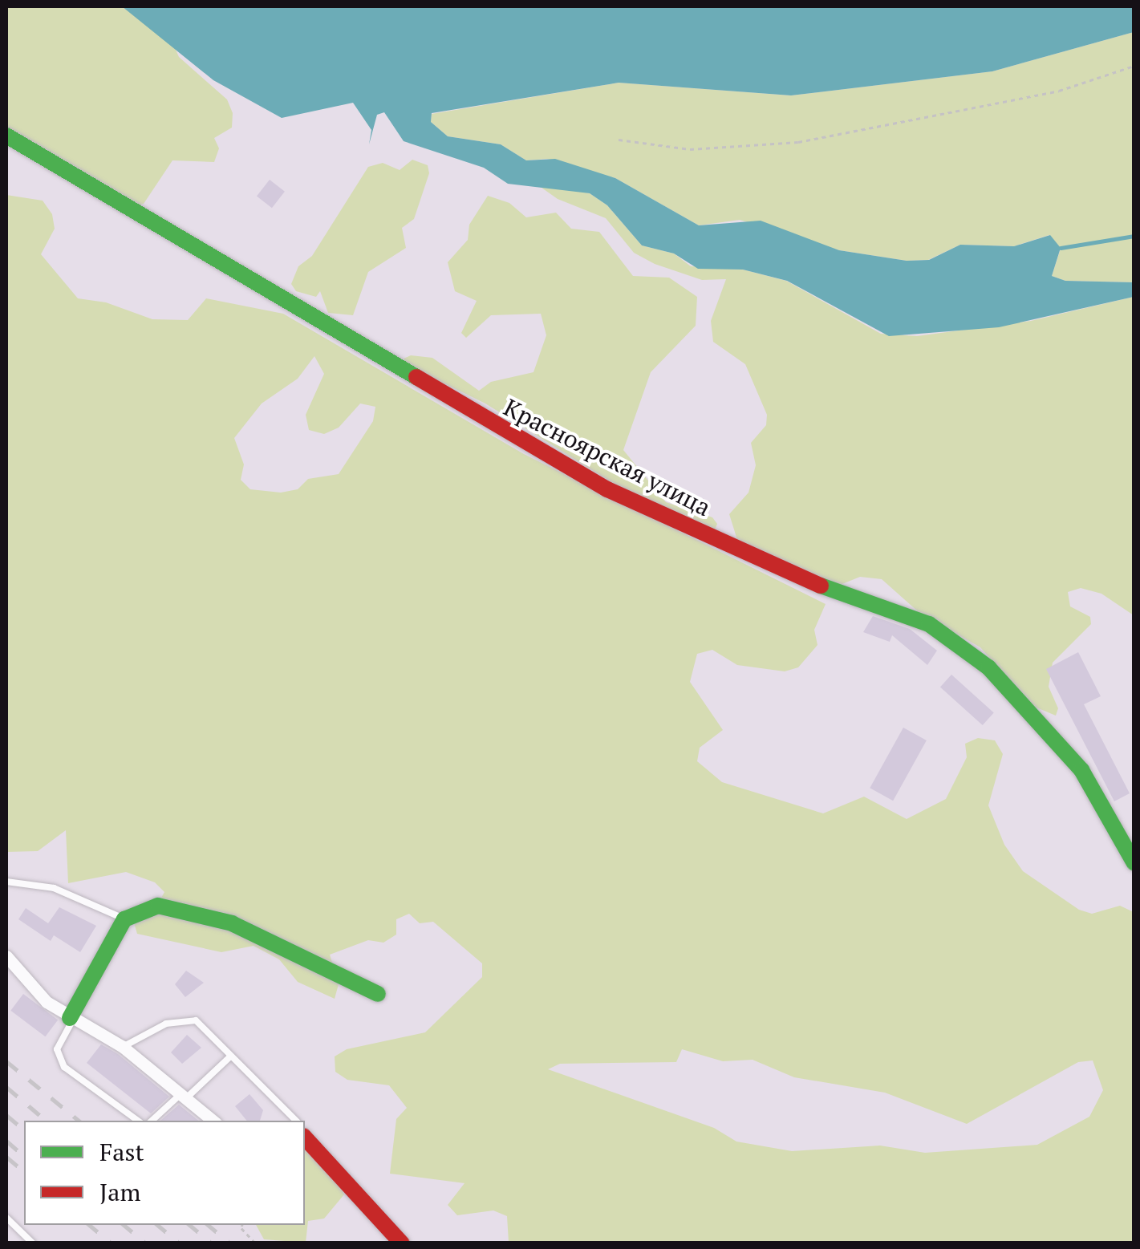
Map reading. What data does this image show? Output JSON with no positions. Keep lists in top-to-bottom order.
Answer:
{
  "streets": {
    "street": ["Красноярская улица"]
  },
  "legend": ["Fast", "Jam"]
}
